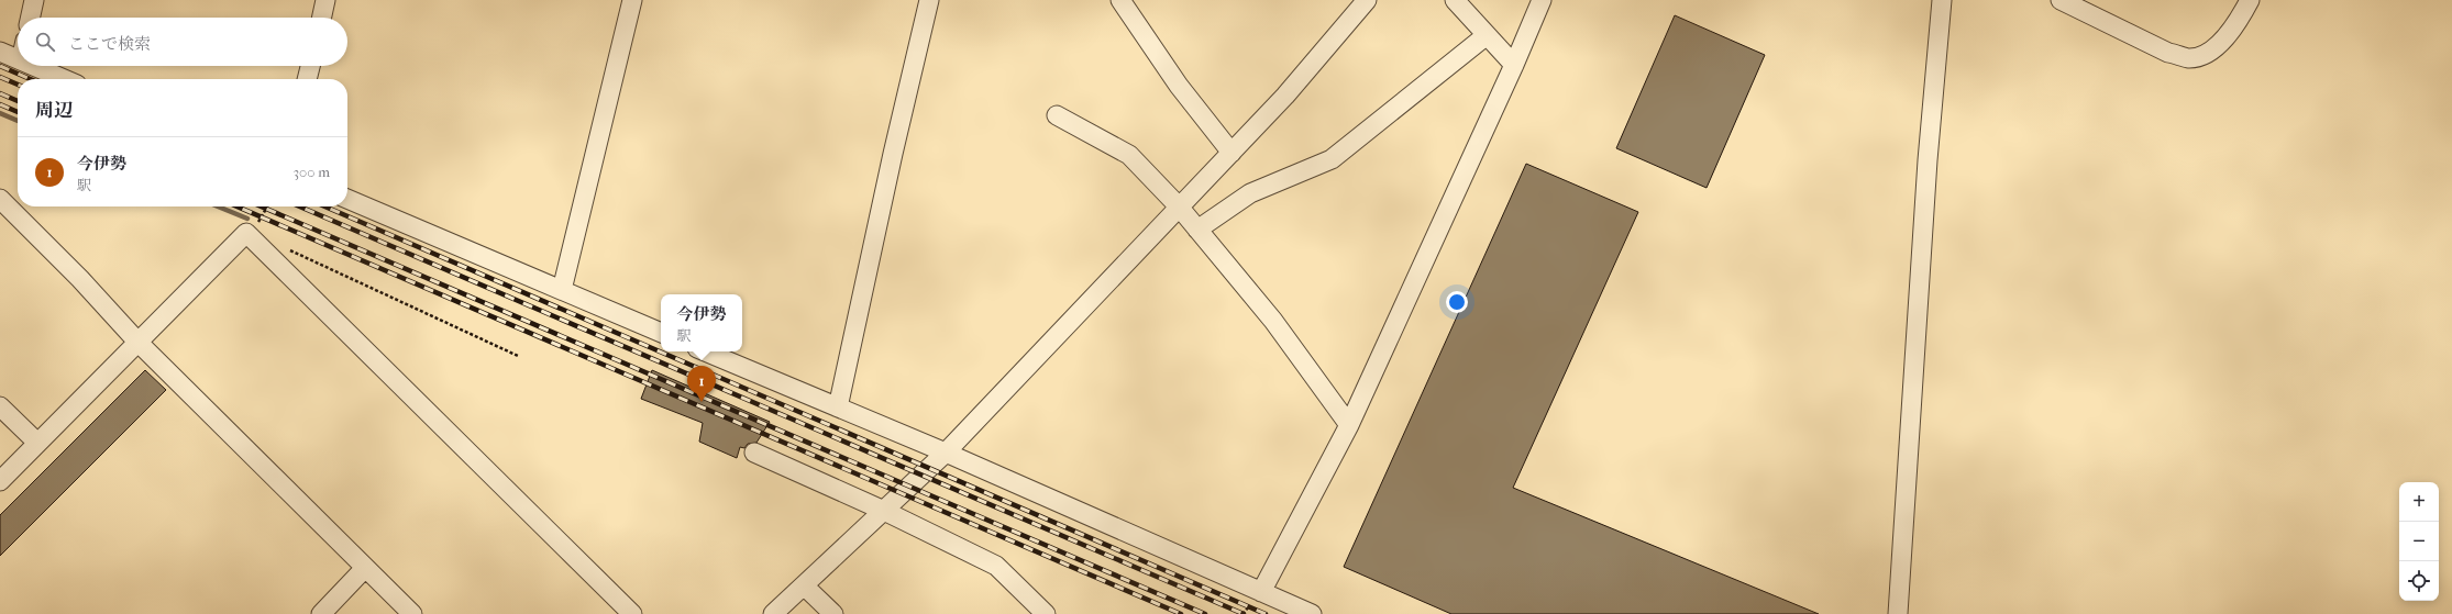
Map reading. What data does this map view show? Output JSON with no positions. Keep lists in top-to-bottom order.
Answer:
{
  "page": {
    "search": "ここで検索",
    "heading": "周辺",
    "list": [
      {
        "mark": "1",
        "name": "今伊勢",
        "note": "駅",
        "value": "300 m"
      }
    ],
    "popup": ["今伊勢", "駅"],
    "pins": "1",
    "map_buttons": ["+", "−"]
  }
}
